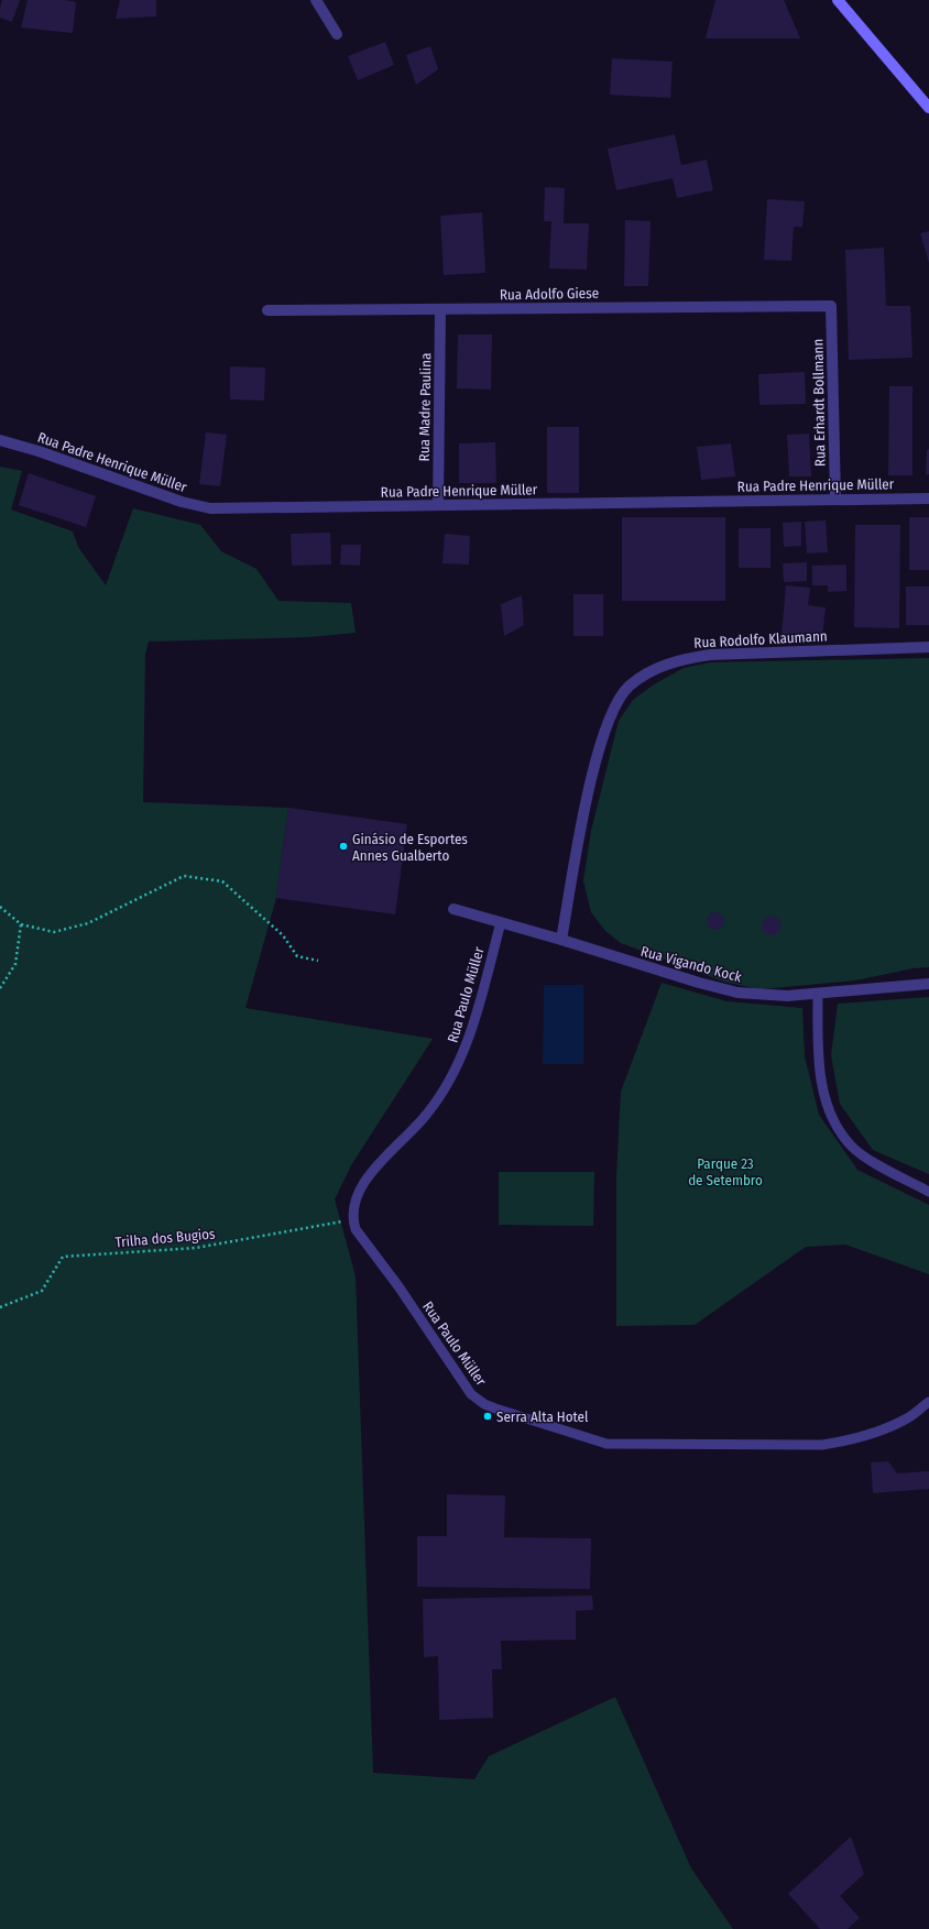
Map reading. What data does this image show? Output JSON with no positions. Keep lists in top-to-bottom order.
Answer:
{
  "streets": {
    "street": [
      "Rua Adolfo Giese",
      "Rua Erhardt Bollmann",
      "Rua Madre Paulina",
      "Rua Padre Henrique Müller",
      "Rua Rodolfo Klaumann",
      "Rua Vigando Kock"
    ],
    "lane": ["Rua Paulo Müller"],
    "path": ["Trilha dos Bugios"]
  },
  "crossings": [
    ["Rua Adolfo Giese", "Rua Erhardt Bollmann"],
    ["Rua Adolfo Giese", "Rua Madre Paulina"],
    ["Rua Erhardt Bollmann", "Rua Padre Henrique Müller"],
    ["Rua Madre Paulina", "Rua Padre Henrique Müller"],
    ["Rua Rodolfo Klaumann", "Rua Vigando Kock"],
    ["Rua Vigando Kock", "Rua Paulo Müller"],
    ["Rua Paulo Müller", "Trilha dos Bugios"]
  ],
  "parks": ["Parque 23 de Setembro"],
  "places": ["Ginásio de Esportes Annes Gualberto", "Serra Alta Hotel"]
}
